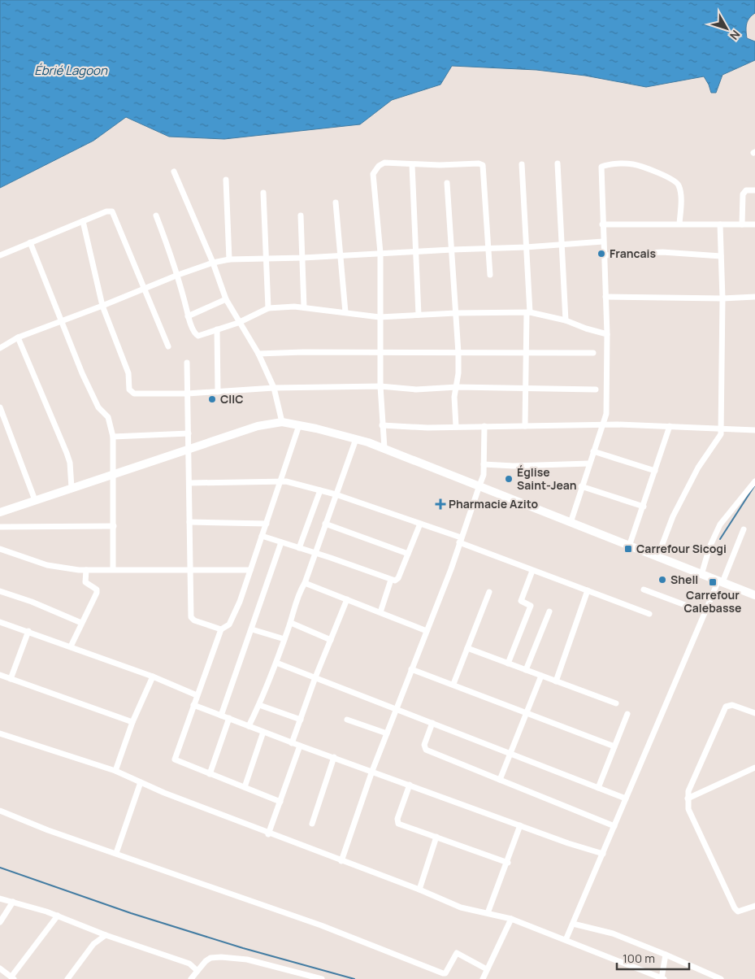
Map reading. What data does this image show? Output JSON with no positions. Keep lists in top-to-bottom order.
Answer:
{
  "water": ["Ébrié Lagoon"],
  "places": {
    "other": [
      "Francais",
      "CIIC",
      "Église Saint-Jean",
      "Shell"
    ],
    "health": ["Pharmacie Azito"],
    "transit": ["Carrefour Sicogi", "Carrefour Calebasse"]
  },
  "scale_bar": "100 m",
  "north": "bottom right"
}
